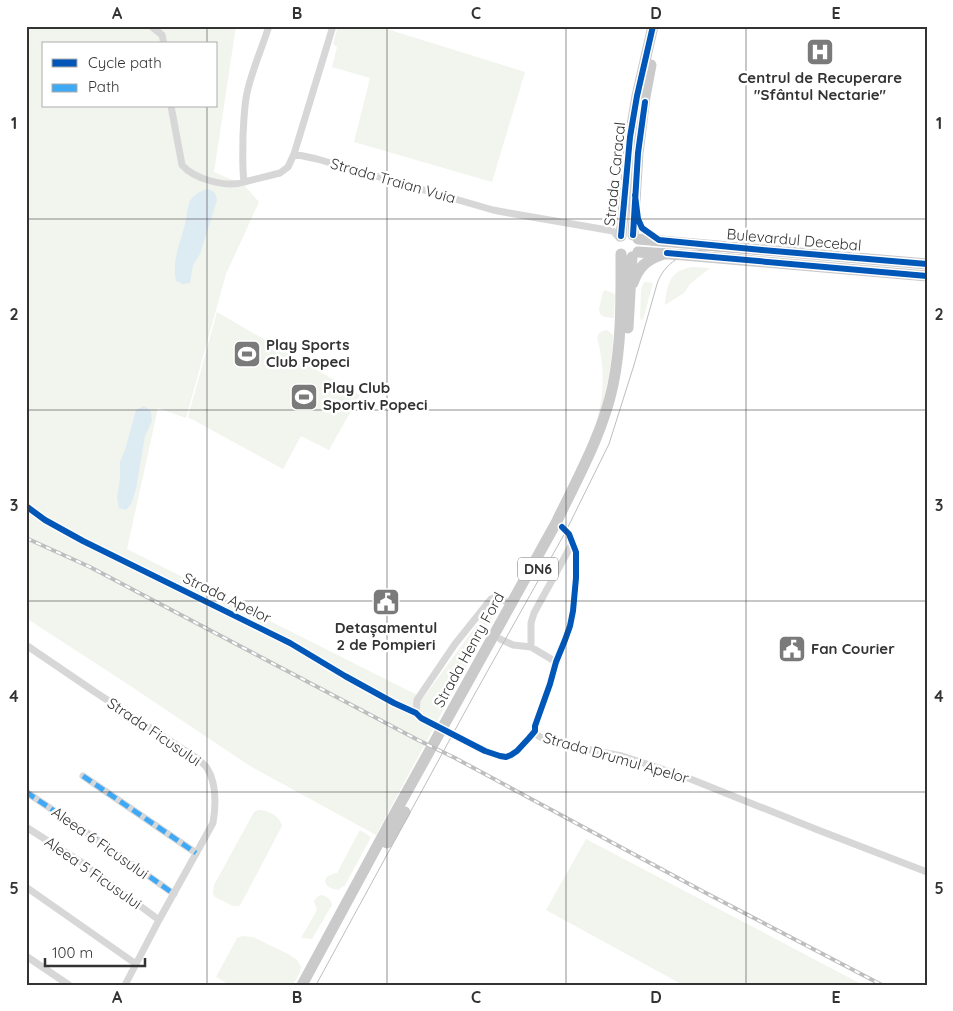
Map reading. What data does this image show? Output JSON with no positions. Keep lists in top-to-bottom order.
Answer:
{
  "streets": {
    "main road": [
      "Strada Caracal",
      "Bulevardul Decebal",
      "DN6",
      "Strada Henry Ford"
    ],
    "street": [
      "Strada Traian Vuia",
      "Strada Apelor",
      "Strada Ficusului",
      "Strada Drumul Apelor",
      "Aleea 6 Ficusului",
      "Aleea 5 Ficusului"
    ]
  },
  "crossings": [
    ["Strada Caracal", "Strada Traian Vuia"],
    ["Strada Caracal", "Bulevardul Decebal"],
    ["Strada Caracal", "DN6"],
    ["Strada Caracal", "Strada Henry Ford"],
    ["Strada Traian Vuia", "Bulevardul Decebal"],
    ["Strada Traian Vuia", "DN6"],
    ["Strada Traian Vuia", "Strada Henry Ford"],
    ["Bulevardul Decebal", "DN6"],
    ["Bulevardul Decebal", "Strada Henry Ford"],
    ["DN6", "Strada Henry Ford"],
    ["Strada Apelor", "Strada Drumul Apelor"],
    ["Strada Henry Ford", "Strada Drumul Apelor"],
    ["Strada Ficusului", "Aleea 6 Ficusului"],
    ["Strada Ficusului", "Aleea 5 Ficusului"]
  ],
  "places": {
    "hospital": ["Centrul de Recuperare \"Sfântul Nectarie\""],
    "sports": ["Play Sports Club Popeci", "Play Club Sportiv Popeci"],
    "public building": ["Detașamentul 2 de Pompieri", "Fan Courier"]
  },
  "legend": ["Cycle path", "Path"],
  "scale_bar": "100 m",
  "grid": {
    "columns": [
      "A",
      "B",
      "C",
      "D",
      "E"
    ],
    "rows": [
      "1",
      "2",
      "3",
      "4",
      "5"
    ]
  }
}
